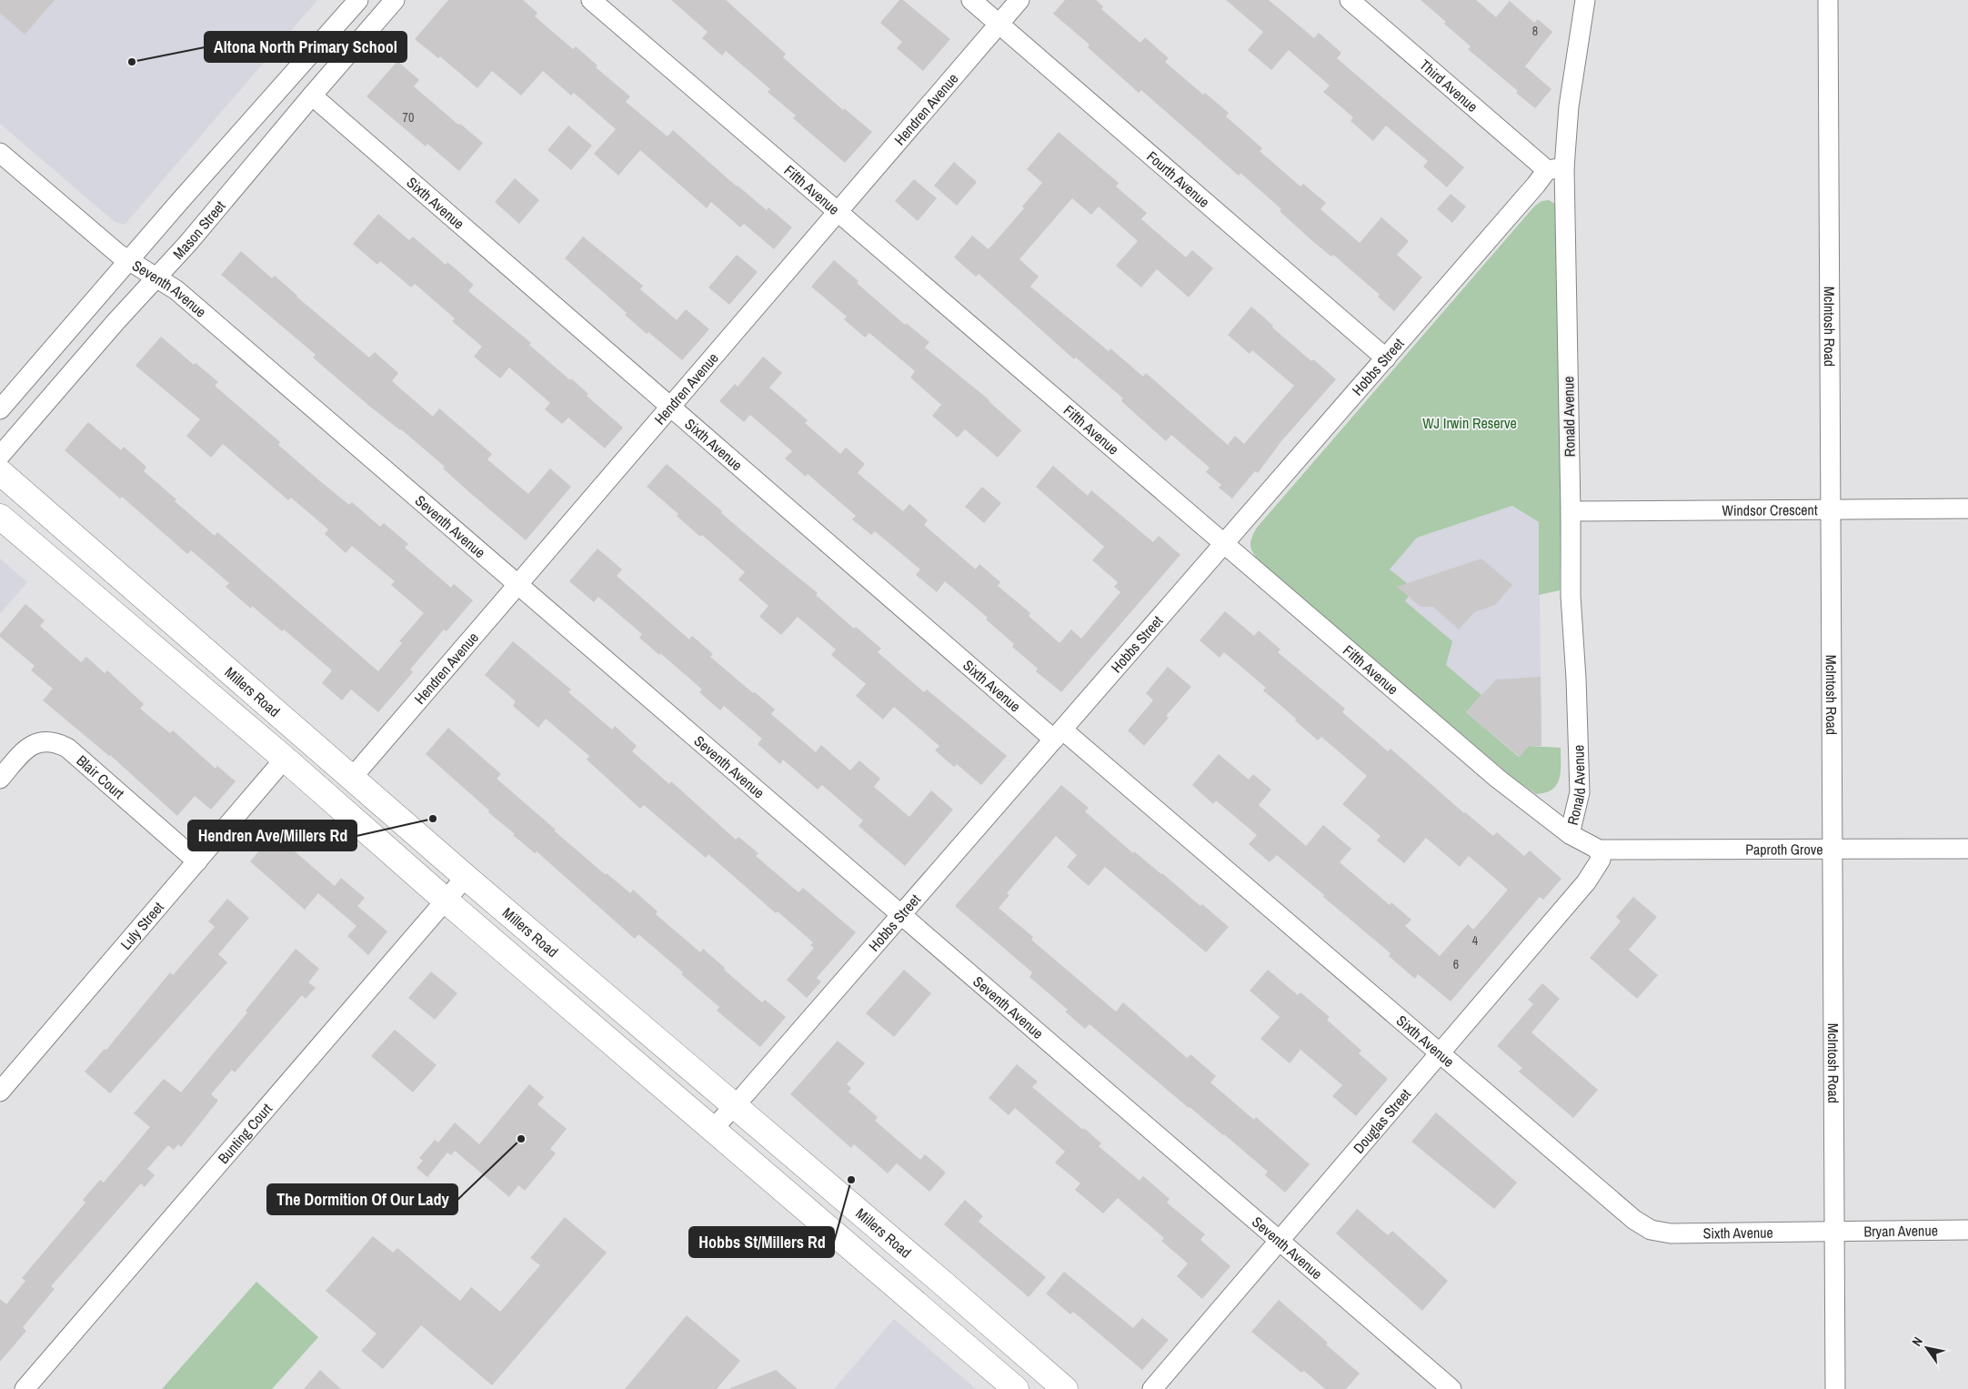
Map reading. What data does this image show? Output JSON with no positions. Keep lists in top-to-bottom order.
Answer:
{
  "streets": {
    "main road": ["Millers Road"],
    "street": [
      "Third Avenue",
      "Hendren Avenue",
      "Fourth Avenue",
      "Fifth Avenue",
      "Sixth Avenue",
      "Mason Street",
      "Seventh Avenue",
      "McIntosh Road",
      "Hobbs Street",
      "Ronald Avenue",
      "Windsor Crescent",
      "Blair Court",
      "Paproth Grove",
      "Luly Street",
      "Douglas Street",
      "Bunting Court",
      "Bryan Avenue"
    ]
  },
  "crossings": [
    ["Third Avenue", "Hobbs Street"],
    ["Third Avenue", "Ronald Avenue"],
    ["Hendren Avenue", "Fourth Avenue"],
    ["Hendren Avenue", "Fifth Avenue"],
    ["Hendren Avenue", "Sixth Avenue"],
    ["Hendren Avenue", "Seventh Avenue"],
    ["Hendren Avenue", "Millers Road"],
    ["Fourth Avenue", "Hobbs Street"],
    ["Fifth Avenue", "Hobbs Street"],
    ["Fifth Avenue", "Ronald Avenue"],
    ["Fifth Avenue", "Paproth Grove"],
    ["Fifth Avenue", "Douglas Street"],
    ["Sixth Avenue", "Mason Street"],
    ["Sixth Avenue", "McIntosh Road"],
    ["Sixth Avenue", "Hobbs Street"],
    ["Sixth Avenue", "Douglas Street"],
    ["Sixth Avenue", "Bryan Avenue"],
    ["Mason Street", "Seventh Avenue"],
    ["Seventh Avenue", "Hobbs Street"],
    ["Seventh Avenue", "Douglas Street"],
    ["McIntosh Road", "Windsor Crescent"],
    ["McIntosh Road", "Paproth Grove"],
    ["McIntosh Road", "Bryan Avenue"],
    ["Hobbs Street", "Ronald Avenue"],
    ["Hobbs Street", "Millers Road"],
    ["Ronald Avenue", "Windsor Crescent"],
    ["Millers Road", "Luly Street"],
    ["Millers Road", "Bunting Court"],
    ["Blair Court", "Luly Street"],
    ["Paproth Grove", "Douglas Street"]
  ],
  "parks": ["WJ Irwin Reserve"],
  "places": [
    "Altona North Primary School",
    "Hendren Ave/Millers Rd",
    "The Dormition Of Our Lady",
    "Hobbs St/Millers Rd"
  ],
  "house_numbers": [
    "8",
    "70",
    "4",
    "6"
  ],
  "north": "top left"
}
